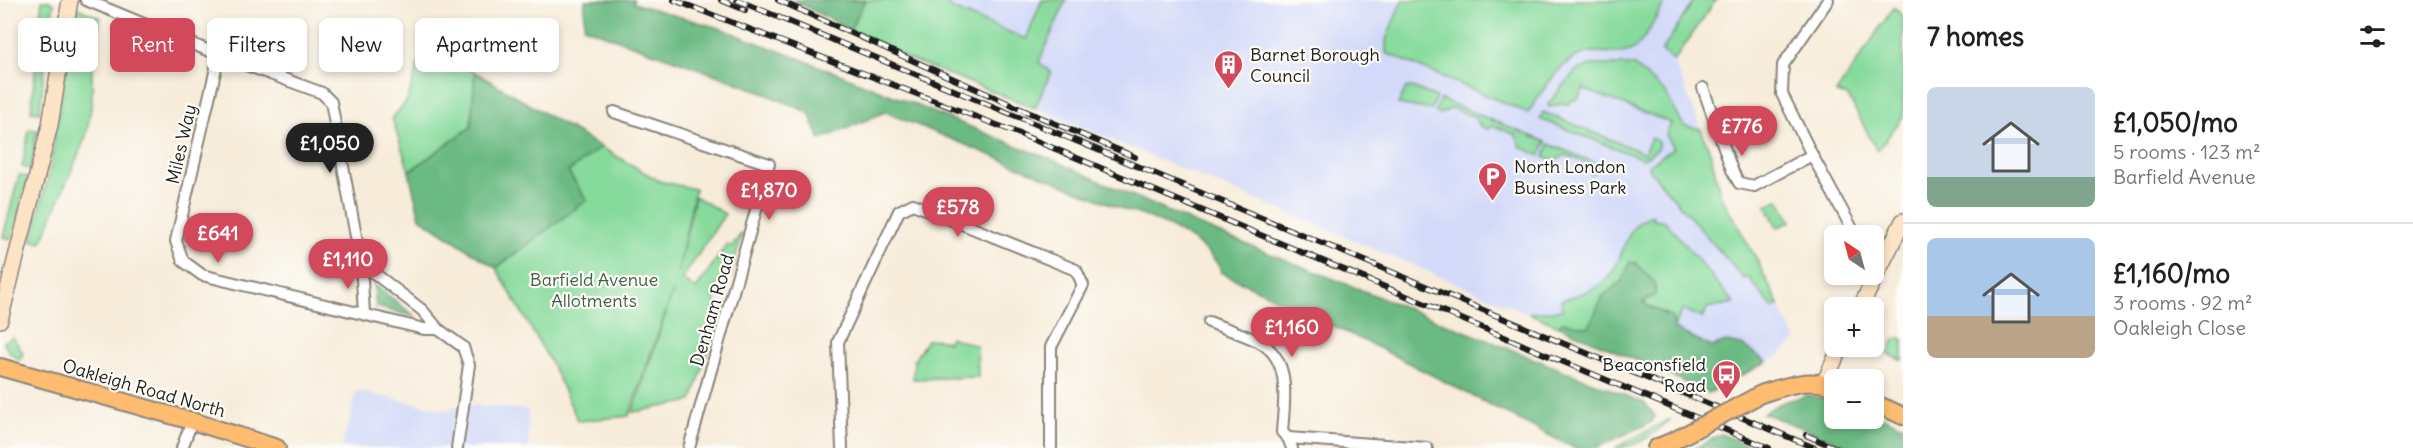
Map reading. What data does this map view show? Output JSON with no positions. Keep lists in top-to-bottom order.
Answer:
{
  "streets": {
    "main road": ["Oakleigh Road North"],
    "street": ["Miles Way", "Denham Road"]
  },
  "parks": ["Barfield Avenue Allotments"],
  "places": {
    "building": ["Barnet Borough Council"],
    "parking": ["North London Business Park"],
    "bus stop": ["Beaconsfield Road"]
  },
  "north": "top left",
  "page": {
    "heading": "7 homes",
    "chip": [
      "Buy",
      "Rent",
      "Filters",
      "New",
      "Apartment"
    ],
    "list": [
      {
        "name": "£1,050/mo",
        "note": "5 rooms · 123 m² · Barfield Avenue"
      },
      {
        "name": "£1,160/mo",
        "note": "3 rooms · 92 m² · Oakleigh Close"
      }
    ],
    "price": [
      "£776",
      "£1,050",
      "£1,870",
      "£578",
      "£641",
      "£1,110",
      "£1,160"
    ],
    "map_buttons": ["+", "−"]
  }
}
